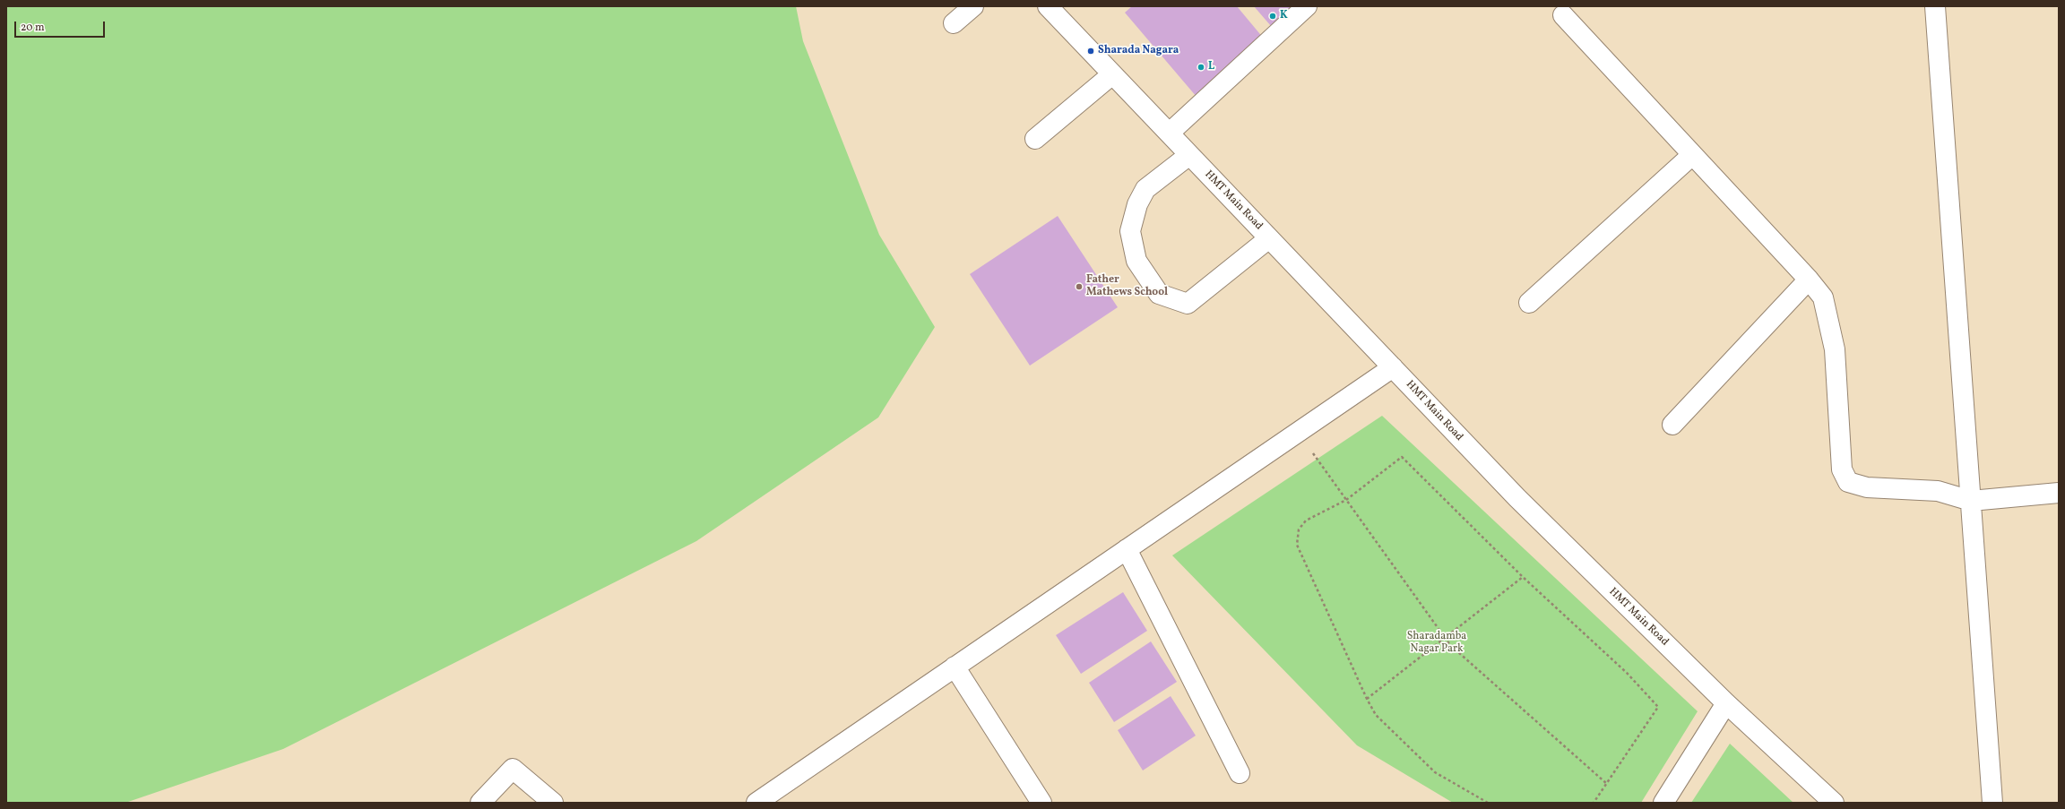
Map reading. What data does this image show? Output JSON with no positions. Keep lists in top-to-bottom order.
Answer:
{
  "streets": {
    "street": ["HMT Main Road"]
  },
  "parks": ["Sharadamba Nagar Park"],
  "places": [
    "K",
    "Sharada Nagara",
    "L",
    "Father Mathews School"
  ],
  "scale_bar": "20 m"
}
